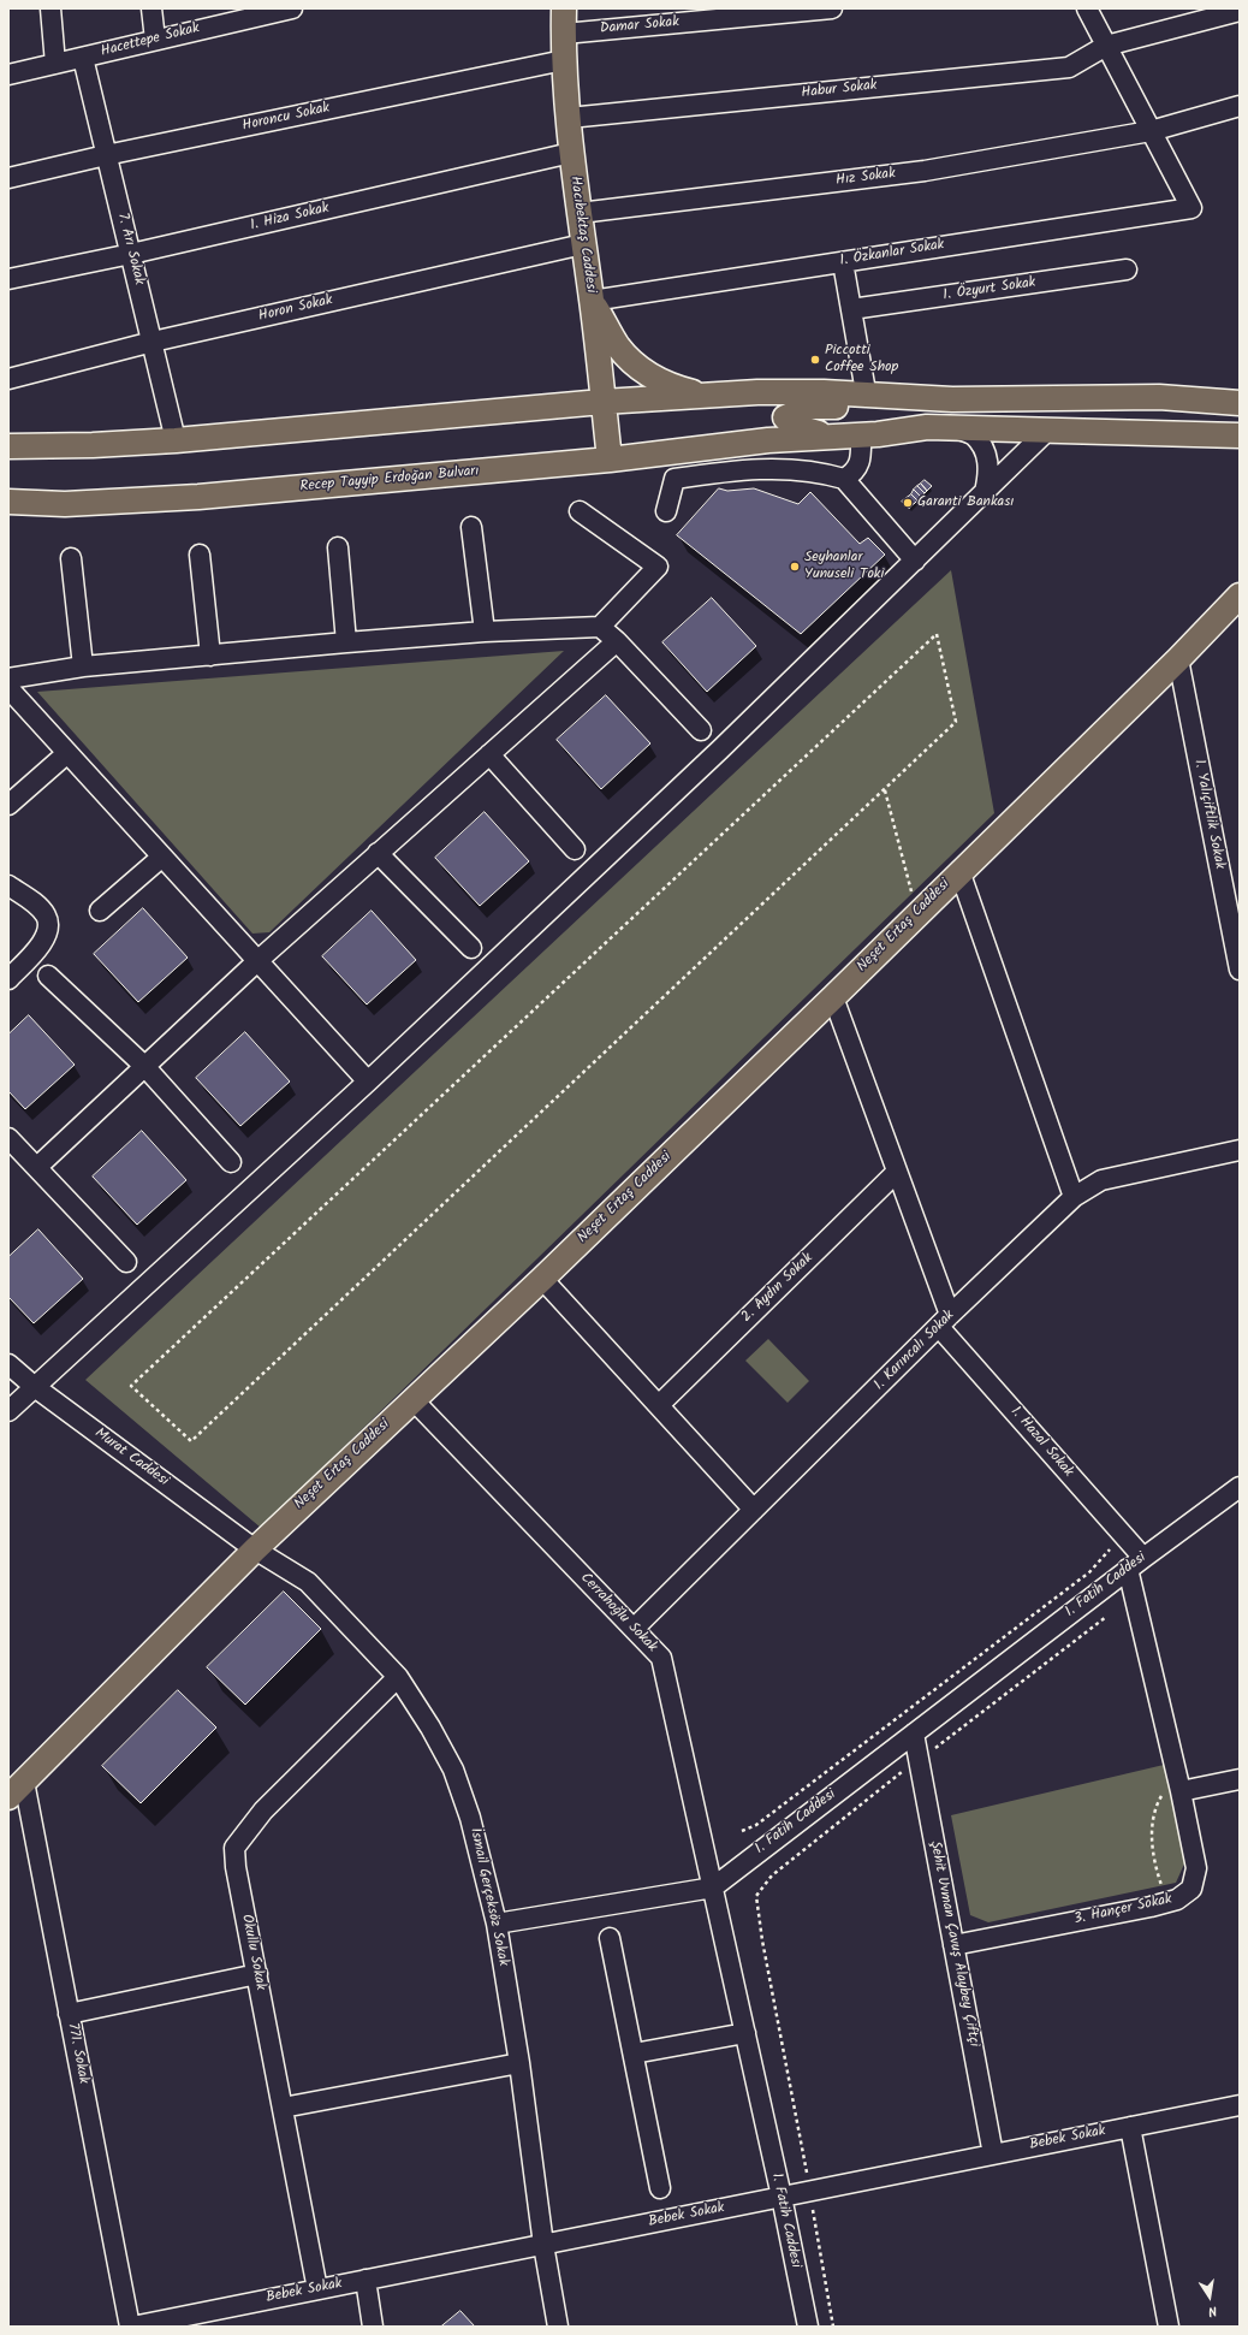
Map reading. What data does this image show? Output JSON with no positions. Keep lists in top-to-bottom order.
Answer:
{
  "streets": {
    "main road": ["Hacıbektaş Caddesi", "Recep Tayyip Erdoğan Bulvarı", "Neşet Ertaş Caddesi"],
    "street": [
      "Damar Sokak",
      "Hacettepe Sokak",
      "Habur Sokak",
      "Horoncu Sokak",
      "Hız Sokak",
      "1. Hiza Sokak",
      "7. Arı Sokak",
      "1. Özkanlar Sokak",
      "1. Özyurt Sokak",
      "Horon Sokak",
      "1. Yalıçiftlik Sokak",
      "2. Aydın Sokak",
      "1. Karıncalı Sokak",
      "1. Hazal Sokak",
      "Murat Caddesi",
      "1. Fatih Caddesi",
      "Cerrahoğlu Sokak",
      "İsmail Gerçeksöz Sokak",
      "3. Hançer Sokak",
      "Şehit Uvman Çavuş Alaybey Çiftçi",
      "Okullu Sokak",
      "771. Sokak",
      "Bebek Sokak"
    ]
  },
  "crossings": [
    ["Damar Sokak", "Hacıbektaş Caddesi"],
    ["Hacettepe Sokak", "7. Arı Sokak"],
    ["Habur Sokak", "Hacıbektaş Caddesi"],
    ["Horoncu Sokak", "Hacıbektaş Caddesi"],
    ["Horoncu Sokak", "7. Arı Sokak"],
    ["Hız Sokak", "Hacıbektaş Caddesi"],
    ["Hız Sokak", "1. Özkanlar Sokak"],
    ["1. Hiza Sokak", "Hacıbektaş Caddesi"],
    ["1. Hiza Sokak", "7. Arı Sokak"],
    ["Hacıbektaş Caddesi", "1. Özkanlar Sokak"],
    ["Hacıbektaş Caddesi", "Horon Sokak"],
    ["Hacıbektaş Caddesi", "Recep Tayyip Erdoğan Bulvarı"],
    ["7. Arı Sokak", "Horon Sokak"],
    ["1. Yalıçiftlik Sokak", "Neşet Ertaş Caddesi"],
    ["Neşet Ertaş Caddesi", "Murat Caddesi"],
    ["Neşet Ertaş Caddesi", "Cerrahoğlu Sokak"],
    ["Neşet Ertaş Caddesi", "İsmail Gerçeksöz Sokak"],
    ["Neşet Ertaş Caddesi", "771. Sokak"],
    ["1. Karıncalı Sokak", "1. Hazal Sokak"],
    ["1. Karıncalı Sokak", "Cerrahoğlu Sokak"],
    ["1. Hazal Sokak", "1. Fatih Caddesi"],
    ["1. Hazal Sokak", "3. Hançer Sokak"],
    ["Murat Caddesi", "İsmail Gerçeksöz Sokak"],
    ["1. Fatih Caddesi", "Cerrahoğlu Sokak"],
    ["1. Fatih Caddesi", "3. Hançer Sokak"],
    ["1. Fatih Caddesi", "Şehit Uvman Çavuş Alaybey Çiftçi"],
    ["1. Fatih Caddesi", "Bebek Sokak"],
    ["İsmail Gerçeksöz Sokak", "Okullu Sokak"],
    ["İsmail Gerçeksöz Sokak", "Bebek Sokak"],
    ["3. Hançer Sokak", "Şehit Uvman Çavuş Alaybey Çiftçi"],
    ["Şehit Uvman Çavuş Alaybey Çiftçi", "Bebek Sokak"],
    ["Okullu Sokak", "Bebek Sokak"],
    ["771. Sokak", "Bebek Sokak"]
  ],
  "places": ["Piccotti Coffee Shop", "Garanti Bankası", "Seyhanlar Yunuseli Toki"],
  "north": "bottom"
}
